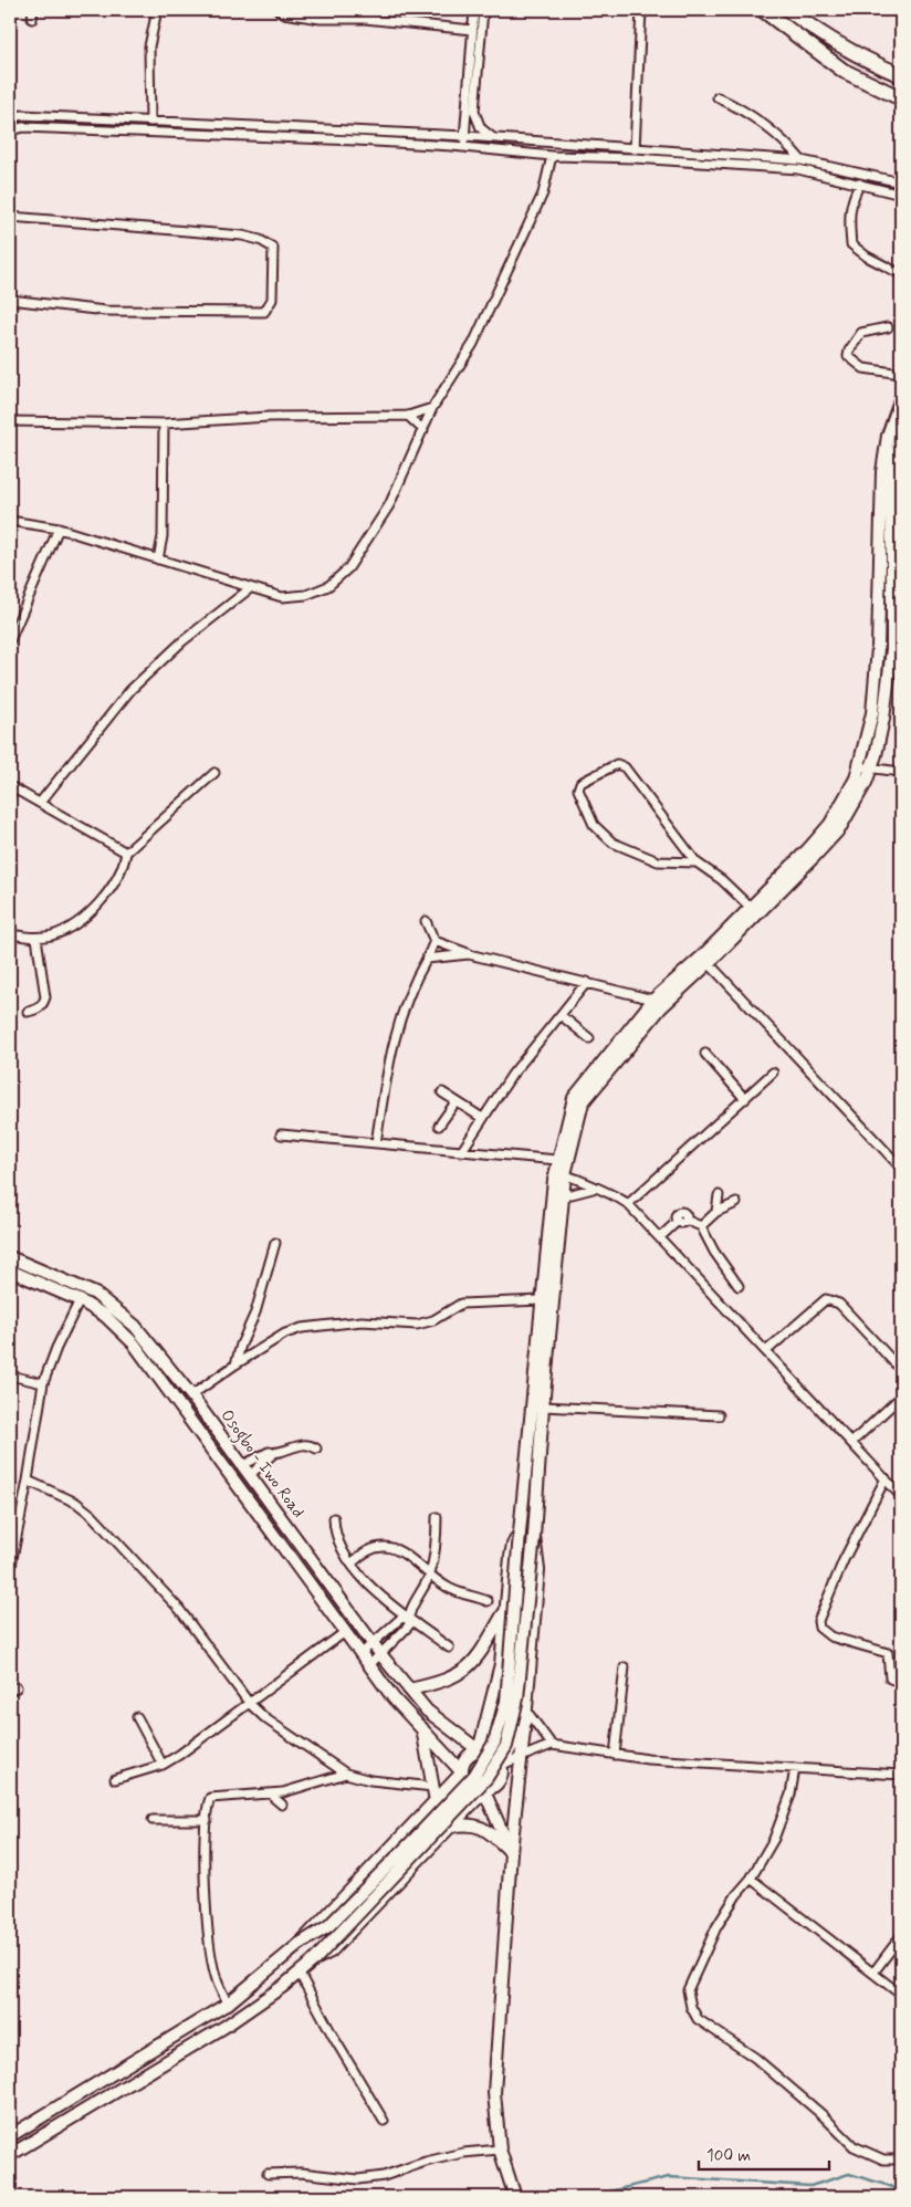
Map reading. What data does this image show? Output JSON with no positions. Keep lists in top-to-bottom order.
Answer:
{
  "streets": {
    "main road": ["Osogbo - Iwo Road"]
  },
  "scale_bar": "100 m"
}
